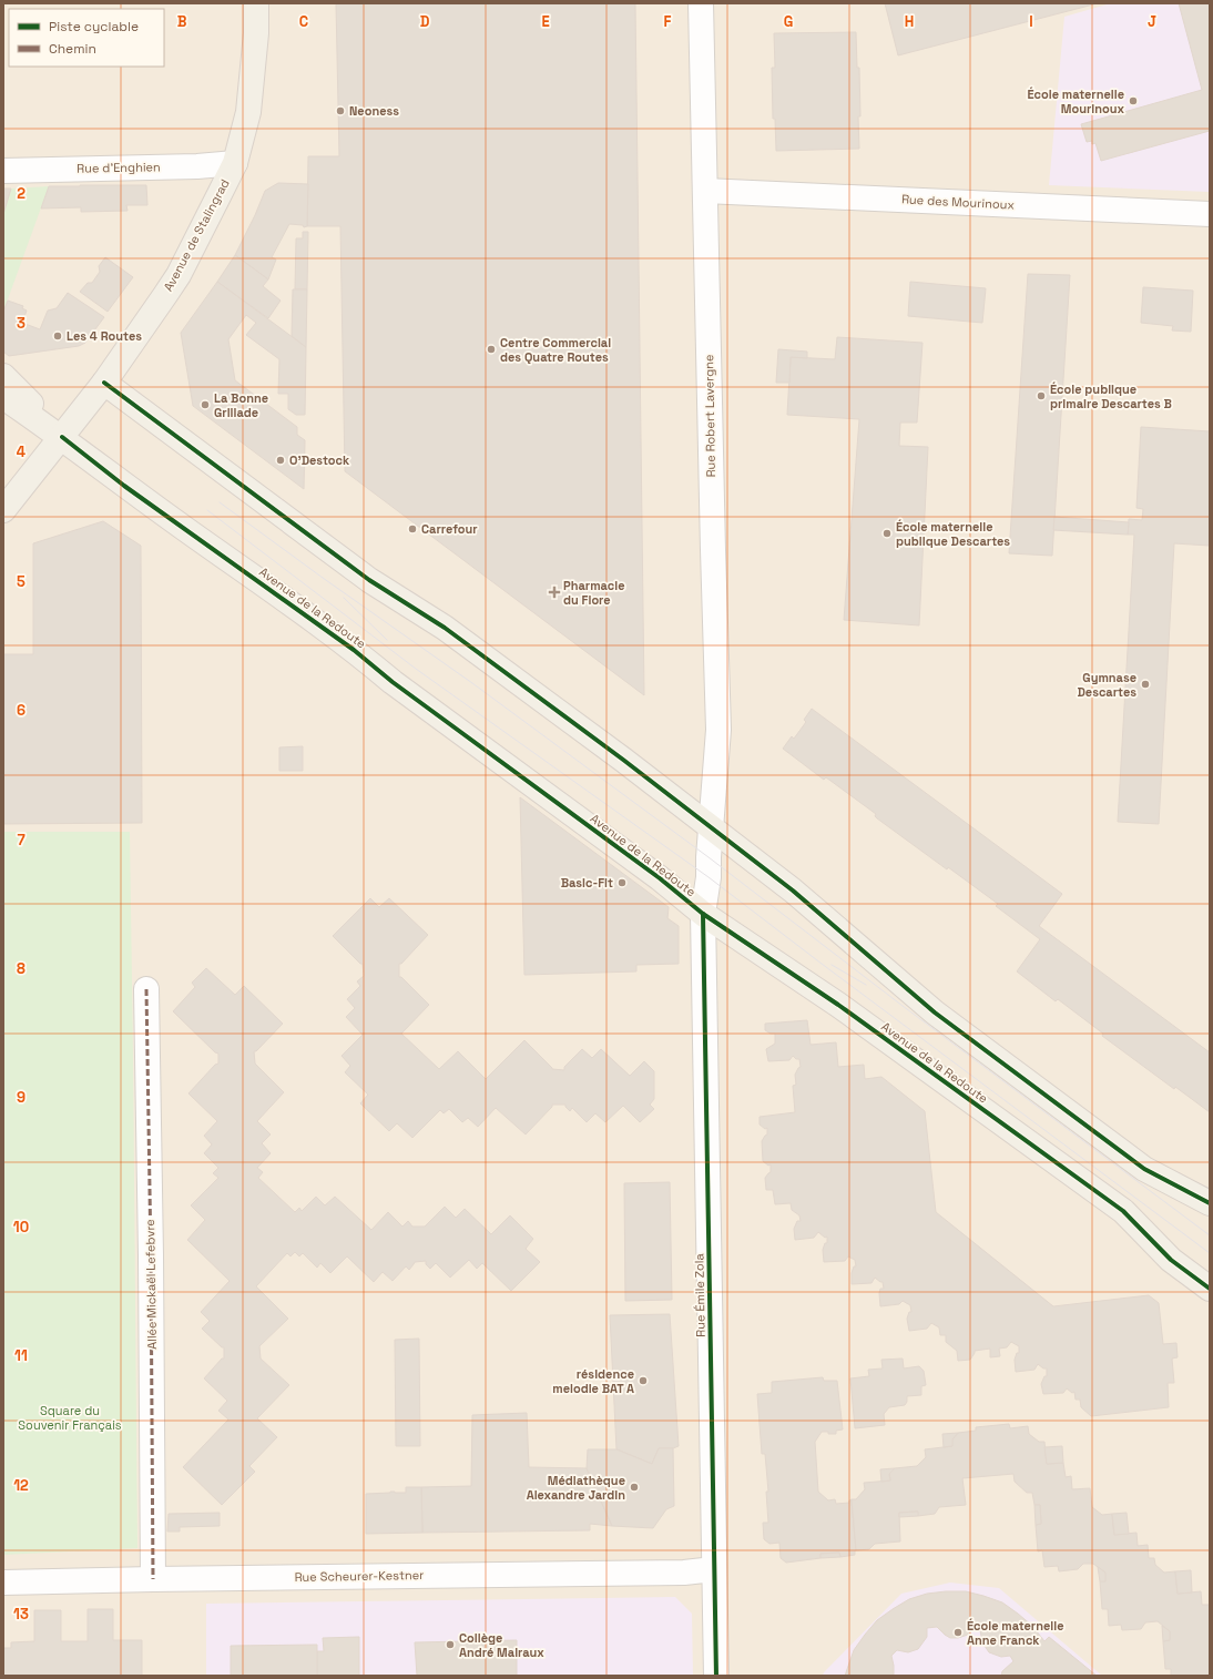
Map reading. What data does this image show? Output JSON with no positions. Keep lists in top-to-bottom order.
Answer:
{
  "streets": {
    "main road": ["Avenue de Stalingrad", "Avenue de la Redoute"],
    "street": [
      "Rue d'Enghien",
      "Rue des Mourinoux",
      "Rue Robert Lavergne",
      "Allée Mickaël Lefebvre",
      "Rue Émile Zola",
      "Rue Scheurer-Kestner"
    ]
  },
  "crossings": [
    ["Rue d'Enghien", "Avenue de Stalingrad"],
    ["Rue des Mourinoux", "Rue Robert Lavergne"],
    ["Avenue de Stalingrad", "Avenue de la Redoute"],
    ["Rue Robert Lavergne", "Avenue de la Redoute"],
    ["Rue Robert Lavergne", "Rue Émile Zola"],
    ["Avenue de la Redoute", "Rue Émile Zola"],
    ["Allée Mickaël Lefebvre", "Rue Scheurer-Kestner"],
    ["Rue Émile Zola", "Rue Scheurer-Kestner"]
  ],
  "parks": ["Square du Souvenir Français"],
  "places": {
    "other": [
      "École maternelle Mourinoux",
      "Neoness",
      "Les 4 Routes",
      "Centre Commercial des Quatre Routes",
      "École publique primaire Descartes B",
      "La Bonne Grillade",
      "O'Destock",
      "Carrefour",
      "École maternelle publique Descartes",
      "Gymnase Descartes",
      "Basic-Fit",
      "résidence melodie BAT A",
      "Médiathèque Alexandre Jardin",
      "École maternelle Anne Franck",
      "Collège André Malraux"
    ],
    "health": ["Pharmacie du Flore"]
  },
  "legend": ["Piste cyclable", "Chemin"],
  "grid": {
    "columns": [
      "B",
      "C",
      "D",
      "E",
      "F",
      "G",
      "H",
      "I",
      "J"
    ],
    "rows": [
      "2",
      "3",
      "4",
      "5",
      "6",
      "7",
      "8",
      "9",
      "10",
      "11",
      "12",
      "13"
    ]
  }
}
